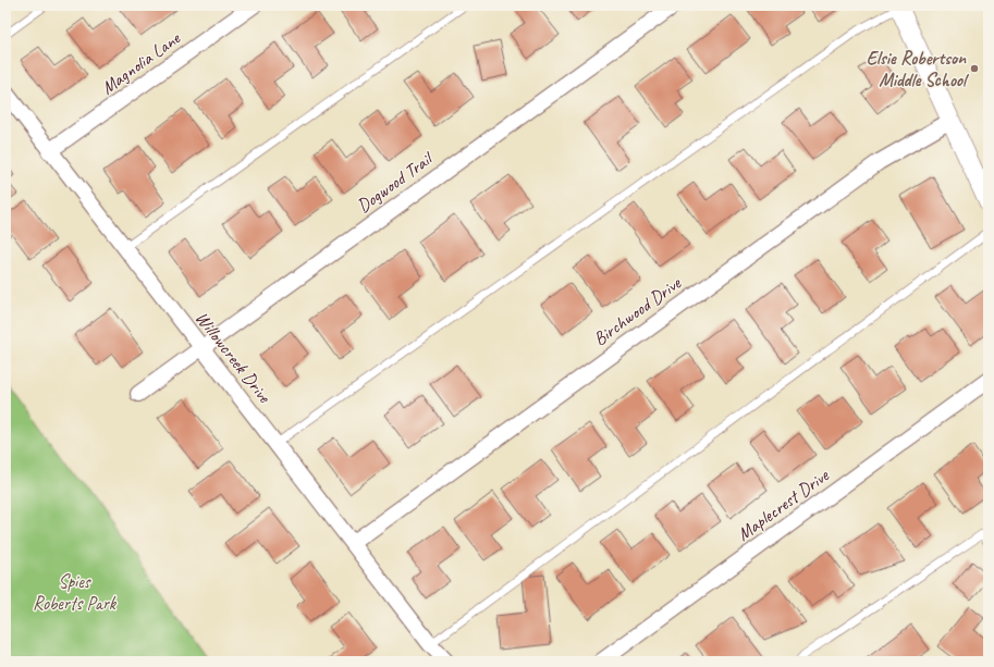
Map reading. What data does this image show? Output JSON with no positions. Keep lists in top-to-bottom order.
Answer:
{
  "streets": {
    "street": [
      "Magnolia Lane",
      "Dogwood Trail",
      "Birchwood Drive",
      "Willowcreek Drive",
      "Maplecrest Drive"
    ]
  },
  "crossings": [
    ["Magnolia Lane", "Willowcreek Drive"],
    ["Dogwood Trail", "Willowcreek Drive"],
    ["Birchwood Drive", "Willowcreek Drive"]
  ],
  "parks": ["Spies Roberts Park"],
  "places": ["Elsie Robertson Middle School"]
}
